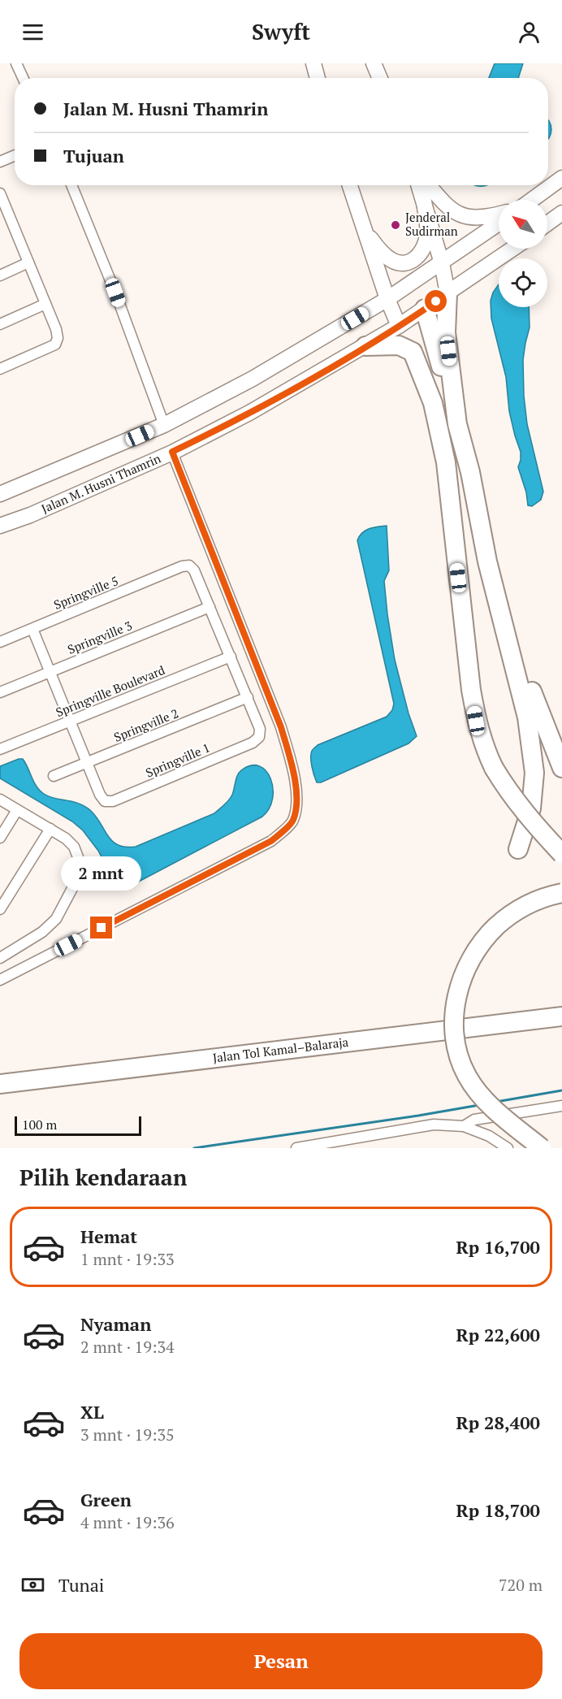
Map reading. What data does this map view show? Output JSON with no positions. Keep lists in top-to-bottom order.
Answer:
{
  "streets": {
    "highway": ["Jalan Tol Kamal–Balaraja"],
    "main road": ["Jalan M. Husni Thamrin"],
    "street": [
      "Springville 5",
      "Springville 3",
      "Springville Boulevard",
      "Springville 2",
      "Springville 1"
    ]
  },
  "crossings": [
    ["Springville 5", "Springville 3"],
    ["Springville 2", "Springville 1"]
  ],
  "places": ["Jenderal Sudirman"],
  "scale_bar": "100 m",
  "north": "top left",
  "page": {
    "header": "Swyft",
    "banner": ["Jalan M. Husni Thamrin", "Tujuan"],
    "bubble": "2 mnt",
    "scale": "100 m",
    "heading": "Pilih kendaraan",
    "list": [
      {
        "name": "Hemat",
        "note": "1 mnt · 19:33",
        "value": "Rp 16,700"
      },
      {
        "name": "Nyaman",
        "note": "2 mnt · 19:34",
        "value": "Rp 22,600"
      },
      {
        "name": "XL",
        "note": "3 mnt · 19:35",
        "value": "Rp 28,400"
      },
      {
        "name": "Green",
        "note": "4 mnt · 19:36",
        "value": "Rp 18,700"
      }
    ],
    "pay": ["Tunai", "720 m"],
    "buttons": "Pesan"
  }
}
